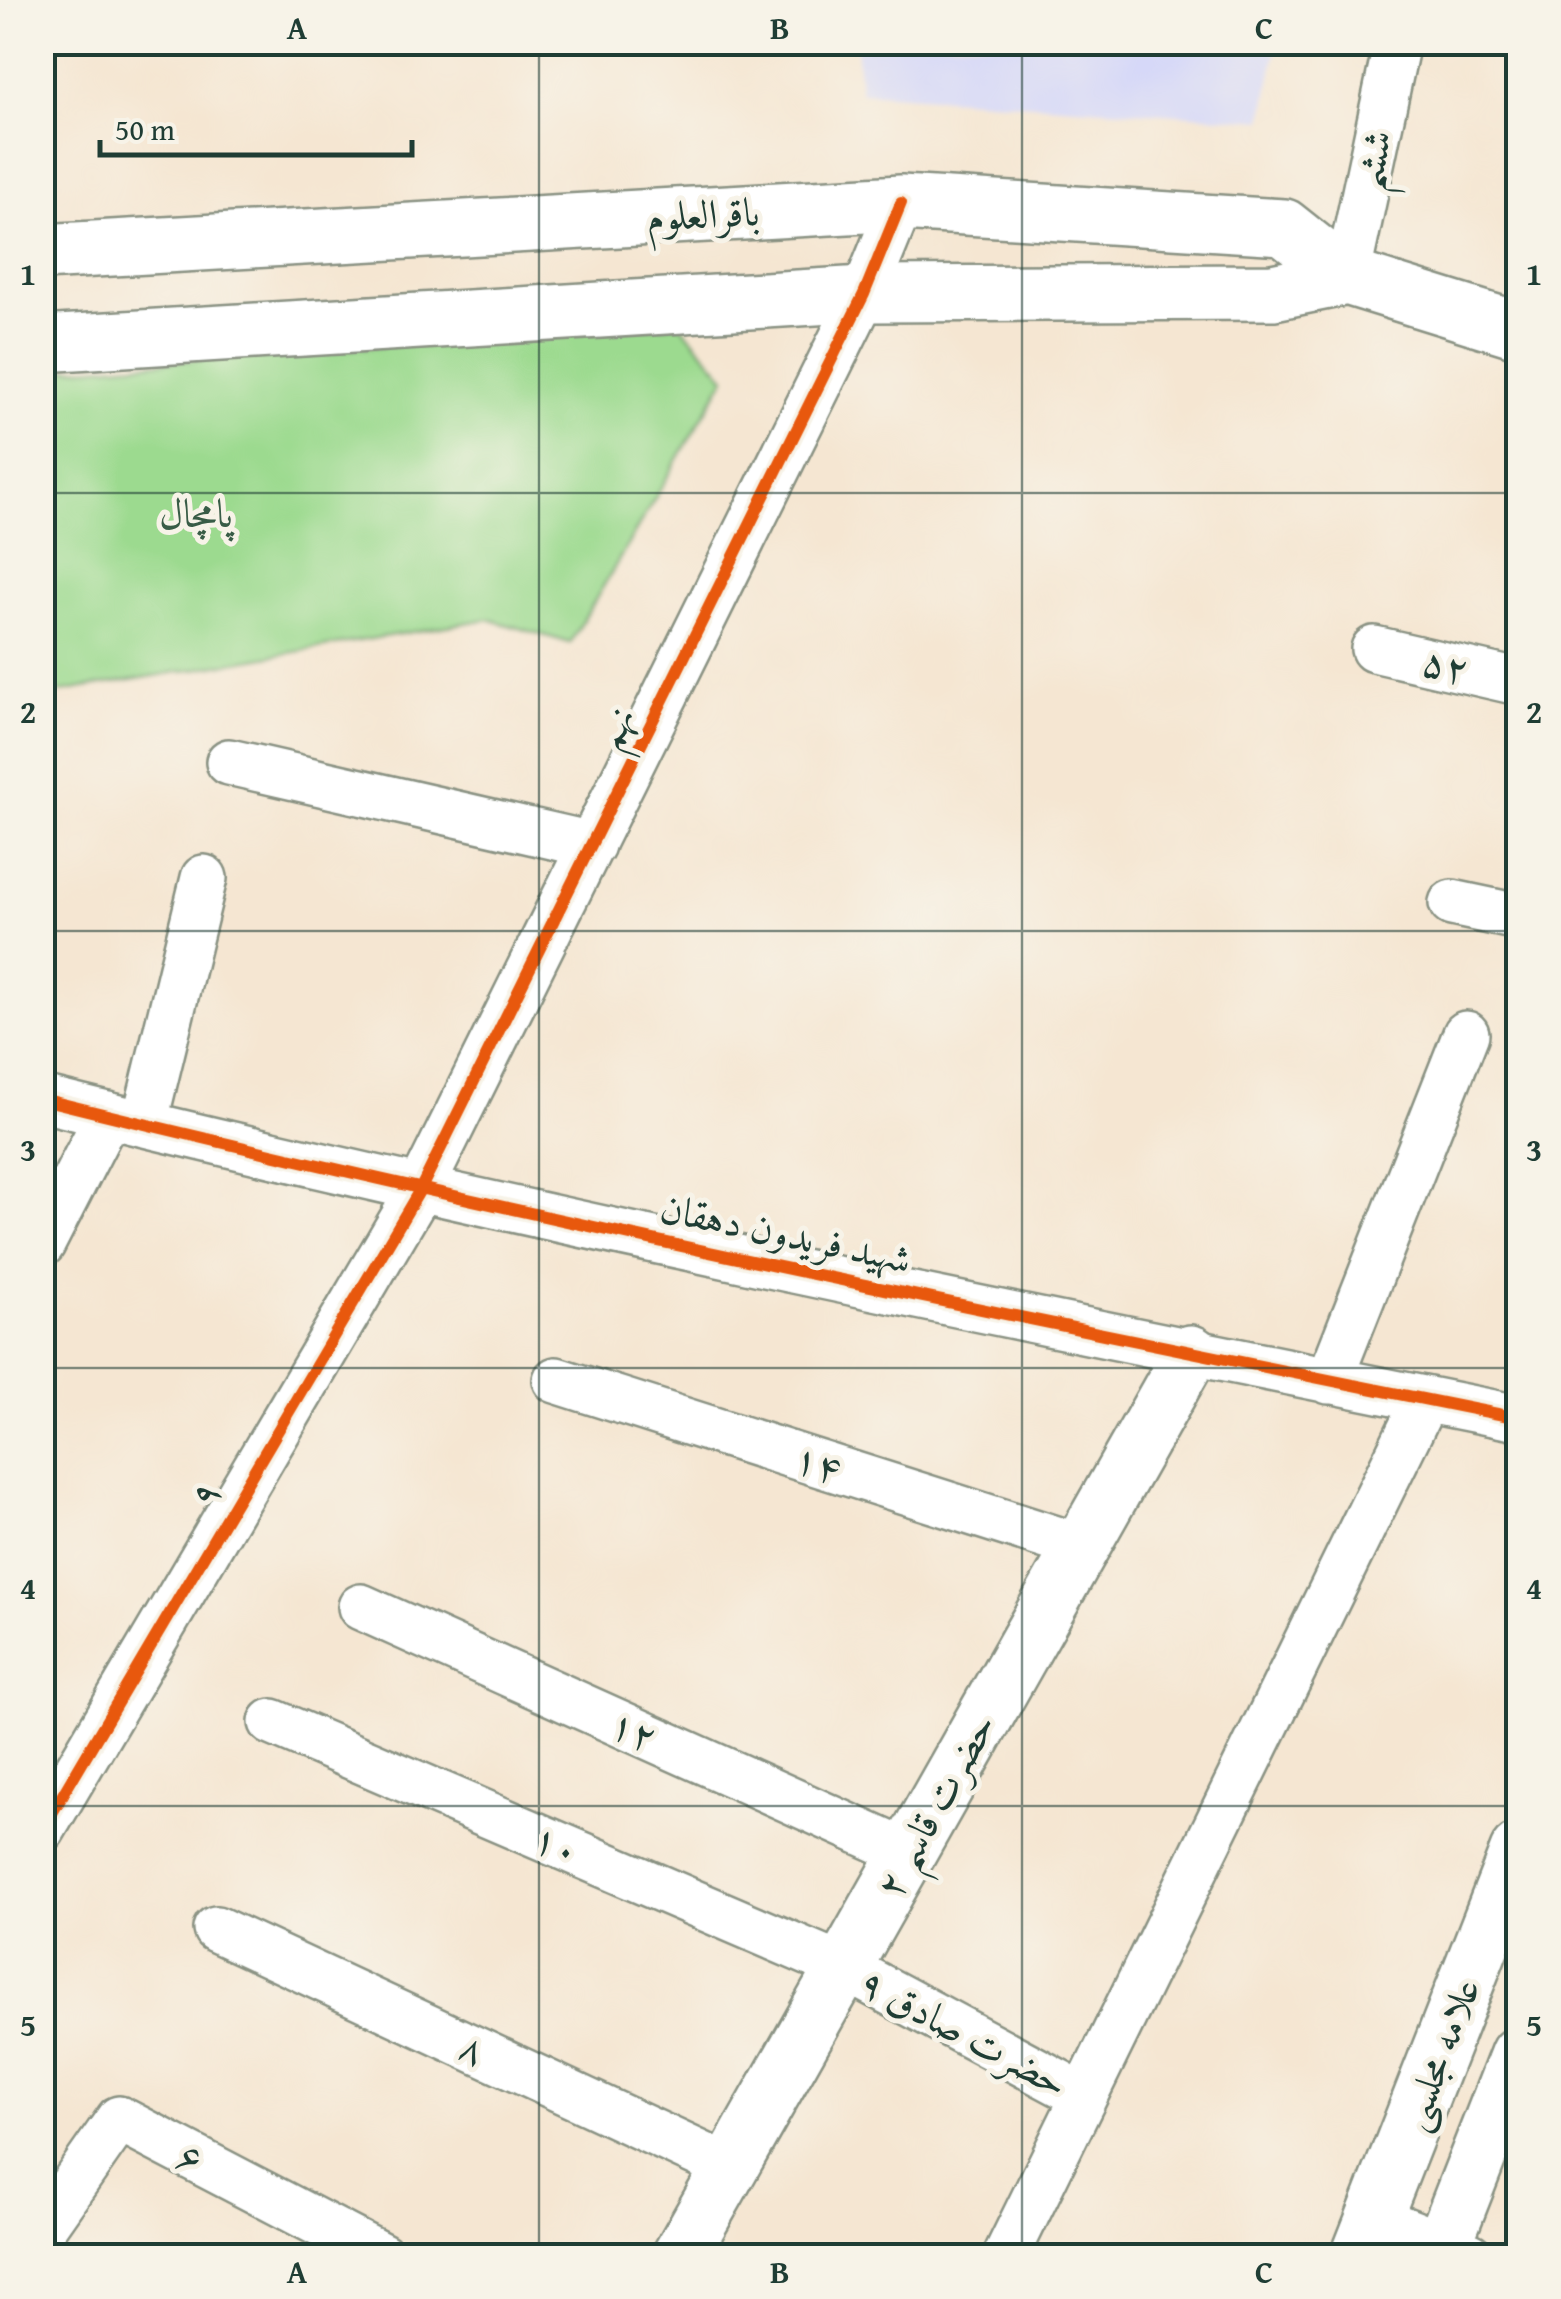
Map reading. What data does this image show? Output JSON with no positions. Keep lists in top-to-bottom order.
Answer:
{
  "streets": {
    "main road": ["باقرالعلوم", "۲ حضرت قاسم", "علامه مجلسی"],
    "street": [
      "ششم",
      "۵۲",
      "نهم",
      "شهید فریدون دهقان",
      "۱۴",
      "۹",
      "۱۲",
      "۱۰",
      "۹ حضرت صادق",
      "۸",
      "۶"
    ]
  },
  "crossings": [
    ["ششم", "باقرالعلوم"],
    ["باقرالعلوم", "نهم"],
    ["نهم", "شهید فریدون دهقان"],
    ["نهم", "۹"],
    ["شهید فریدون دهقان", "۹"],
    ["شهید فریدون دهقان", "۲ حضرت قاسم"],
    ["۱۴", "۲ حضرت قاسم"],
    ["۱۲", "۲ حضرت قاسم"],
    ["۲ حضرت قاسم", "۱۰"],
    ["۲ حضرت قاسم", "۹ حضرت صادق"],
    ["۲ حضرت قاسم", "۸"],
    ["۱۰", "۹ حضرت صادق"]
  ],
  "parks": ["پامچال"],
  "scale_bar": "50 m",
  "grid": {
    "columns": ["A", "B", "C"],
    "rows": [
      "1",
      "2",
      "3",
      "4",
      "5"
    ]
  }
}
